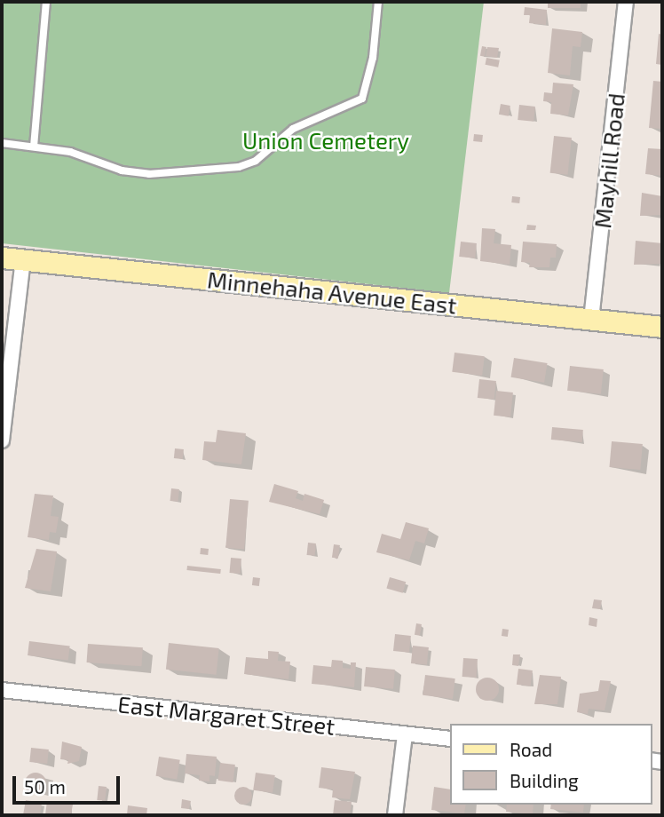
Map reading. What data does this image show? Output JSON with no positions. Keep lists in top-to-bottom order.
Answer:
{
  "streets": {
    "main road": ["Minnehaha Avenue East"],
    "street": ["Mayhill Road", "East Margaret Street"]
  },
  "crossings": [
    ["Mayhill Road", "Minnehaha Avenue East"]
  ],
  "parks": ["Union Cemetery"],
  "legend": ["Road", "Building"],
  "scale_bar": "50 m"
}
